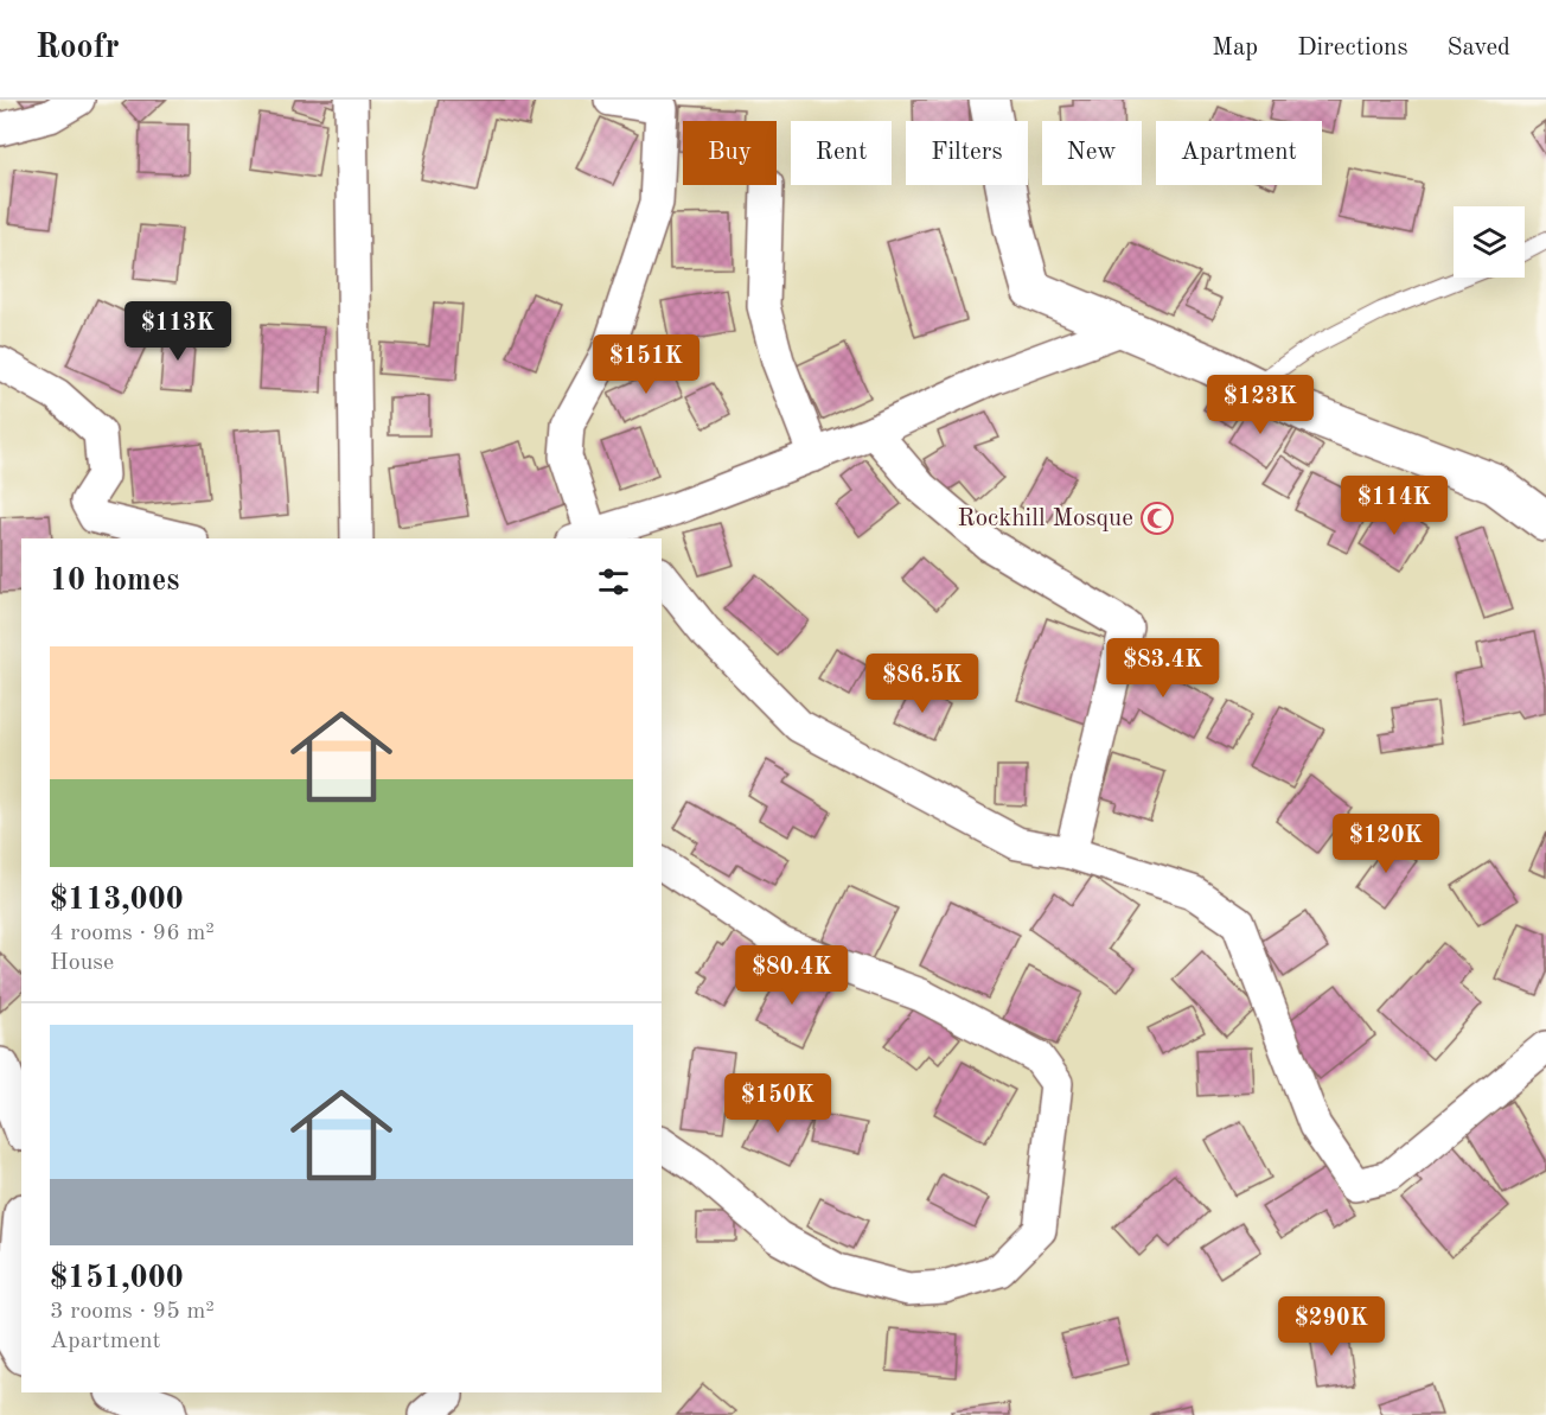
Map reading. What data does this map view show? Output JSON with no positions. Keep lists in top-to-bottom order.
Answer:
{
  "places": {
    "mosque": ["Rockhill Mosque"]
  },
  "page": {
    "header": "Roofr",
    "nav": ["Map", "Directions", "Saved"],
    "chip": [
      "Buy",
      "Rent",
      "Filters",
      "New",
      "Apartment"
    ],
    "price": [
      "$113K",
      "$151K",
      "$123K",
      "$114K",
      "$83.4K",
      "$86.5K",
      "$120K",
      "$80.4K",
      "$150K",
      "$290K"
    ],
    "heading": "10 homes",
    "list": [
      {
        "name": "$113,000",
        "note": "4 rooms · 96 m² · House"
      },
      {
        "name": "$151,000",
        "note": "3 rooms · 95 m² · Apartment"
      }
    ]
  }
}
